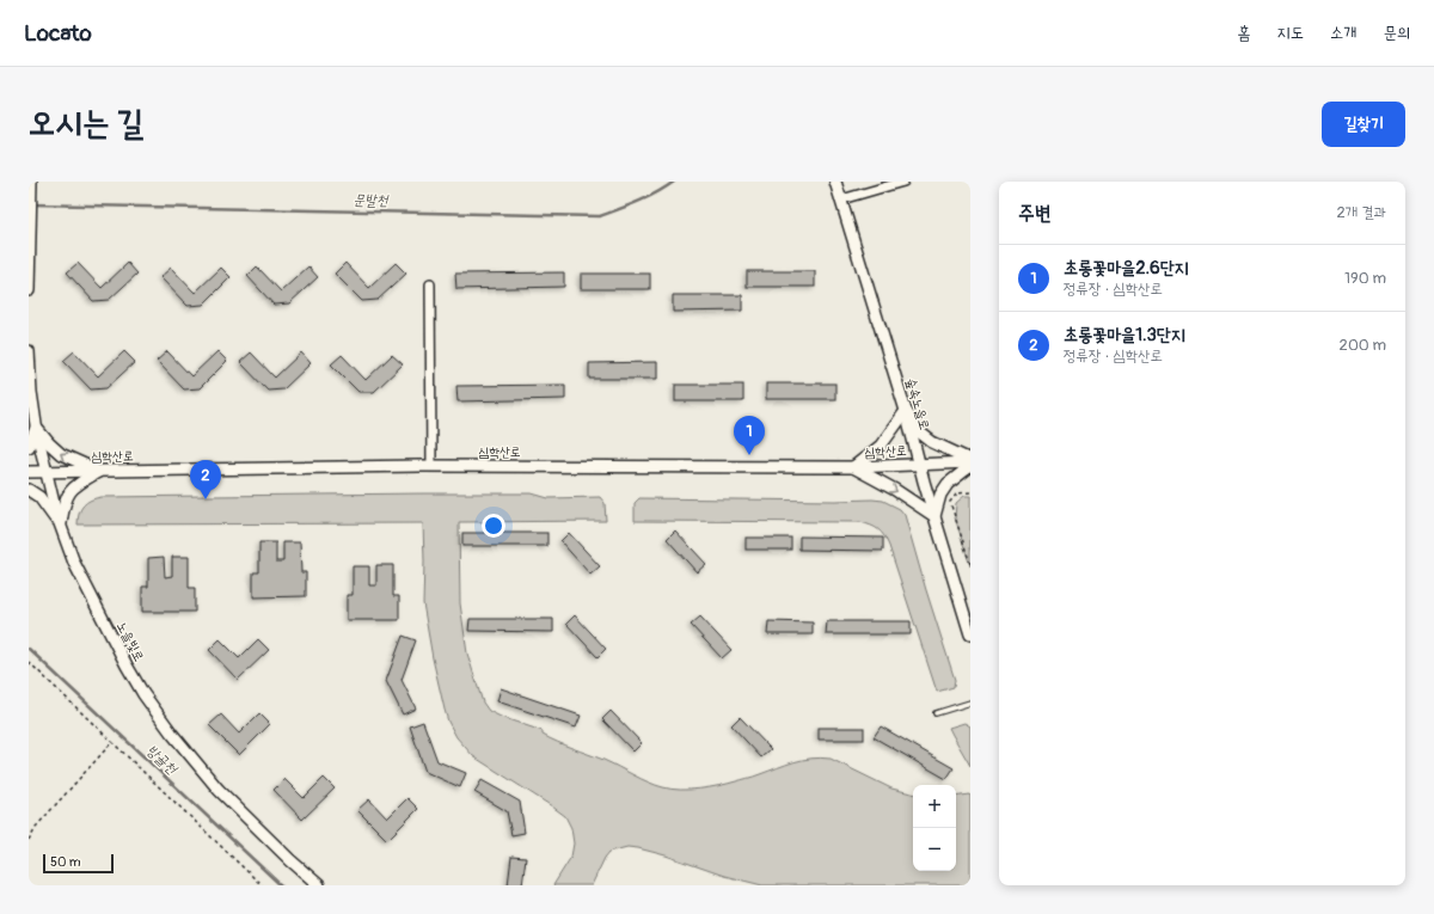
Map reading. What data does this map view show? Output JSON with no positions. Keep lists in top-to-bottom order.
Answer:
{
  "streets": {
    "street": ["숲속노을로", "심학산로", "노을빛로"]
  },
  "crossings": [
    ["숲속노을로", "심학산로"],
    ["심학산로", "노을빛로"]
  ],
  "water": ["문발천", "방골천"],
  "scale_bar": "50 m",
  "page": {
    "header": "Locato",
    "nav": [
      "홈",
      "지도",
      "소개",
      "문의"
    ],
    "buttons": "길찾기",
    "title": "오시는 길",
    "heading": ["주변", "2개 결과"],
    "list": [
      {
        "mark": "1",
        "name": "초롱꽃마을2.6단지",
        "note": "정류장 · 심학산로",
        "value": "190 m"
      },
      {
        "mark": "2",
        "name": "초롱꽃마을1.3단지",
        "note": "정류장 · 심학산로",
        "value": "200 m"
      }
    ],
    "pins": ["1", "2"],
    "map_buttons": ["+", "−"],
    "scale": "50 m"
  }
}
